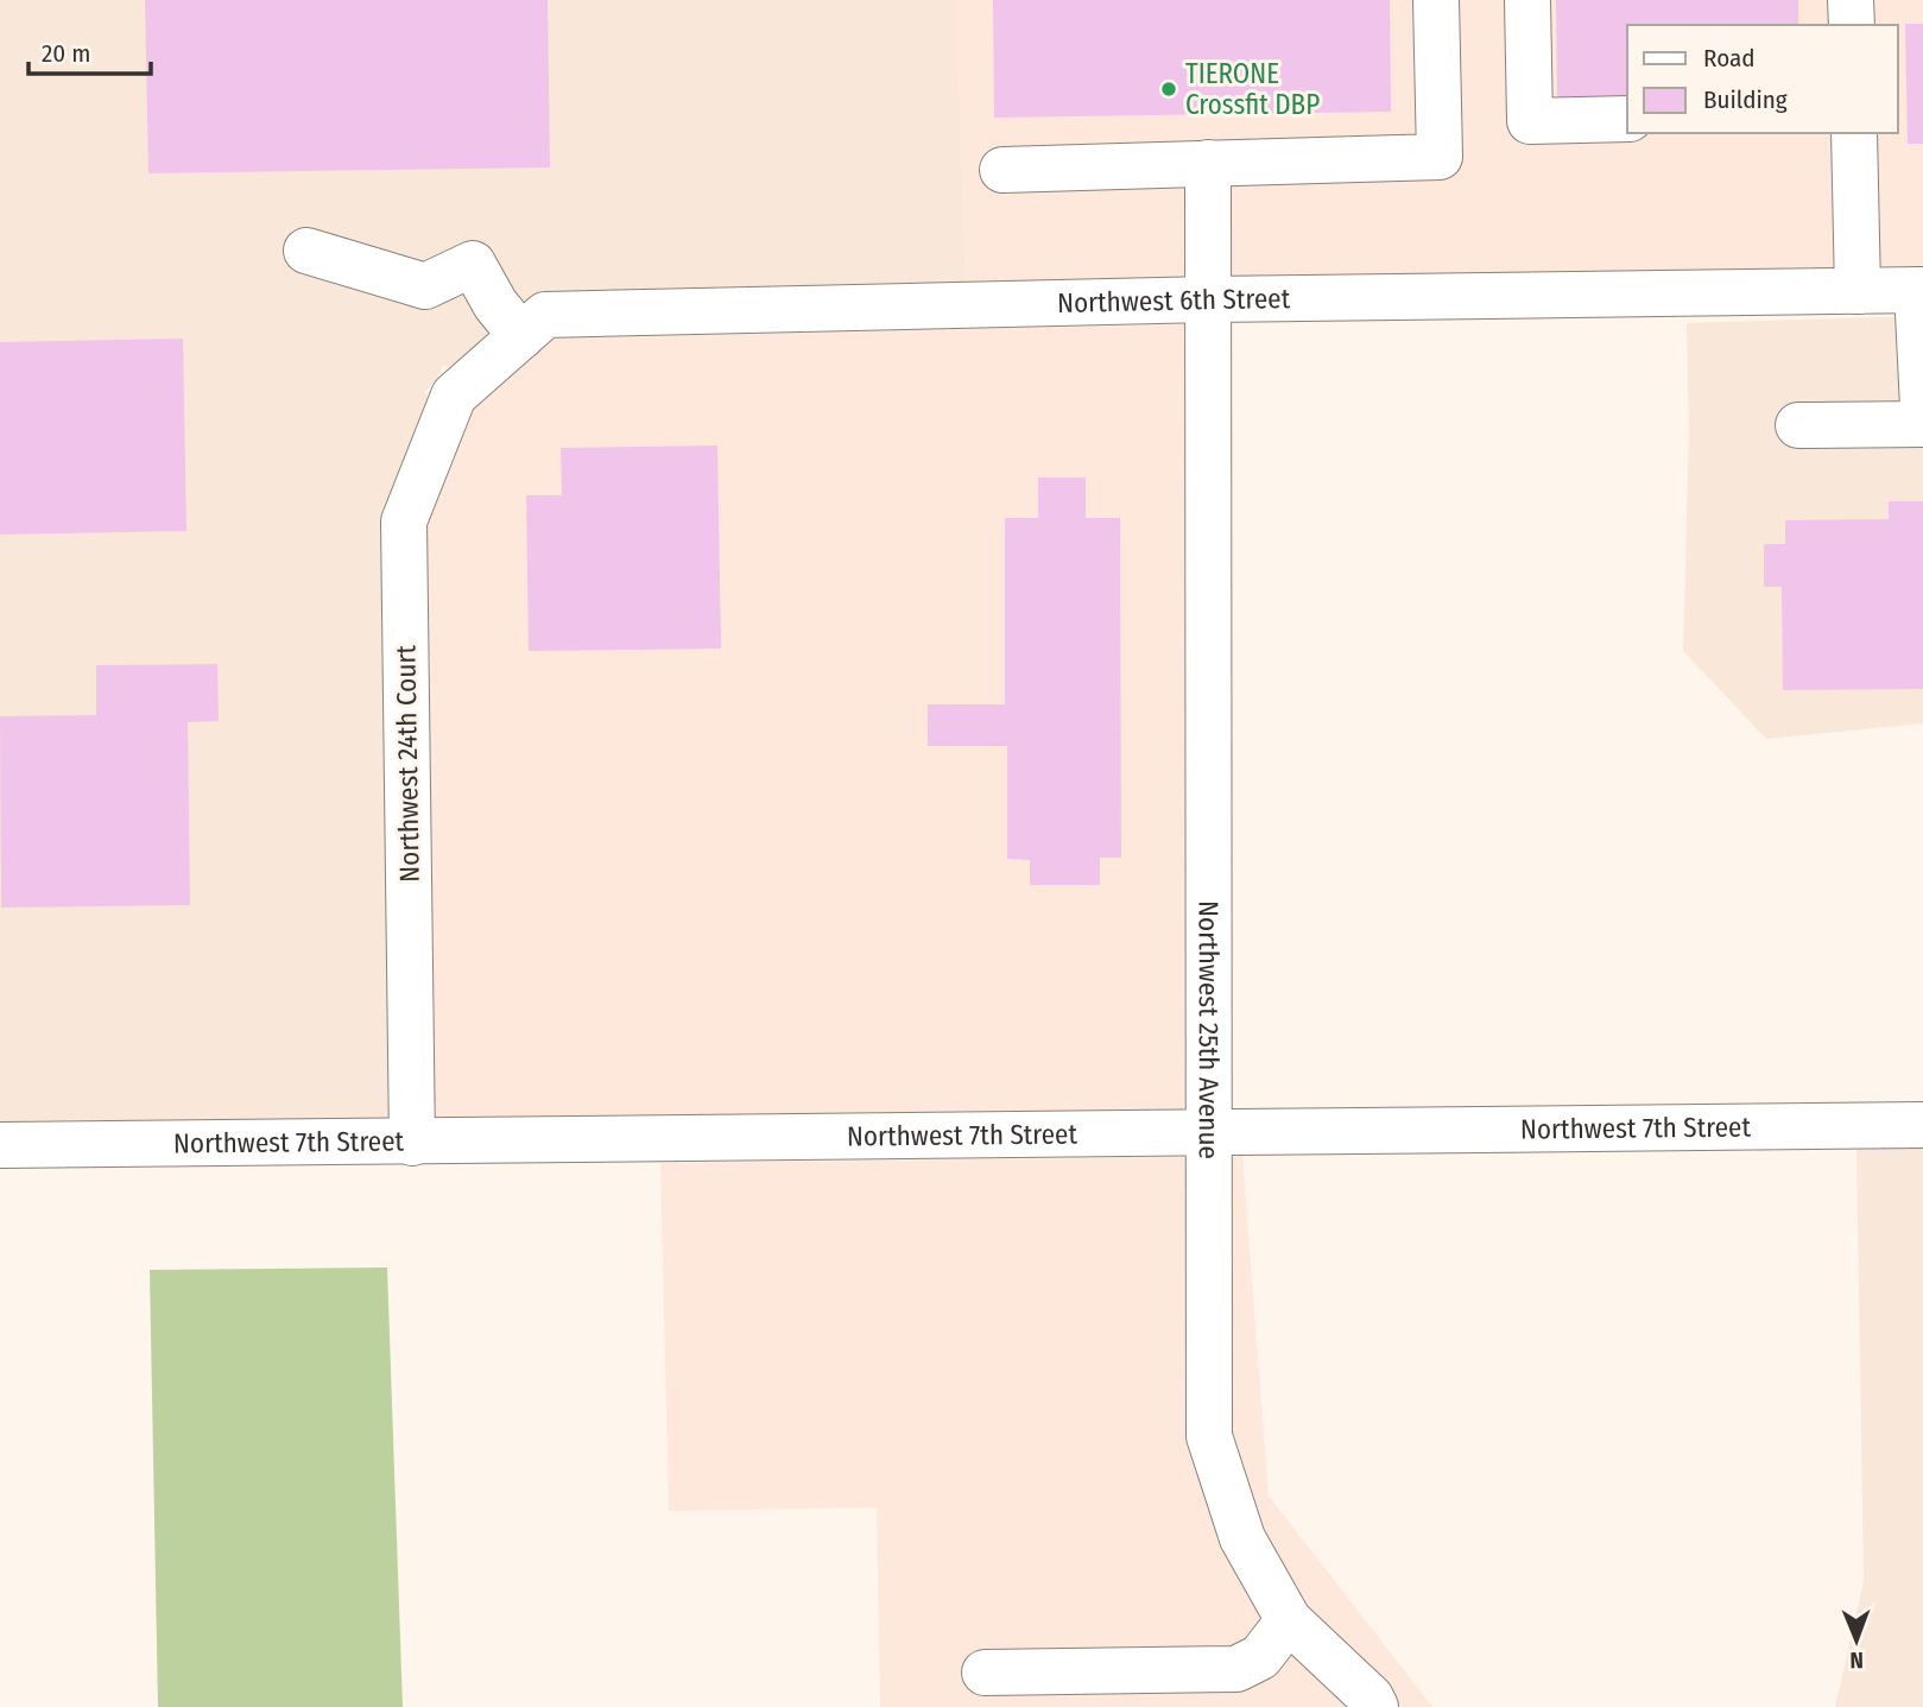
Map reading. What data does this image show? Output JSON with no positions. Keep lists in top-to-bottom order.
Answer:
{
  "streets": {
    "street": [
      "Northwest 6th Street",
      "Northwest 24th Court",
      "Northwest 25th Avenue",
      "Northwest 7th Street"
    ]
  },
  "crossings": [
    ["Northwest 6th Street", "Northwest 24th Court"],
    ["Northwest 6th Street", "Northwest 25th Avenue"],
    ["Northwest 24th Court", "Northwest 7th Street"],
    ["Northwest 25th Avenue", "Northwest 7th Street"]
  ],
  "places": ["TIERONE Crossfit DBP"],
  "legend": ["Road", "Building"],
  "scale_bar": "20 m",
  "north": "bottom"
}
